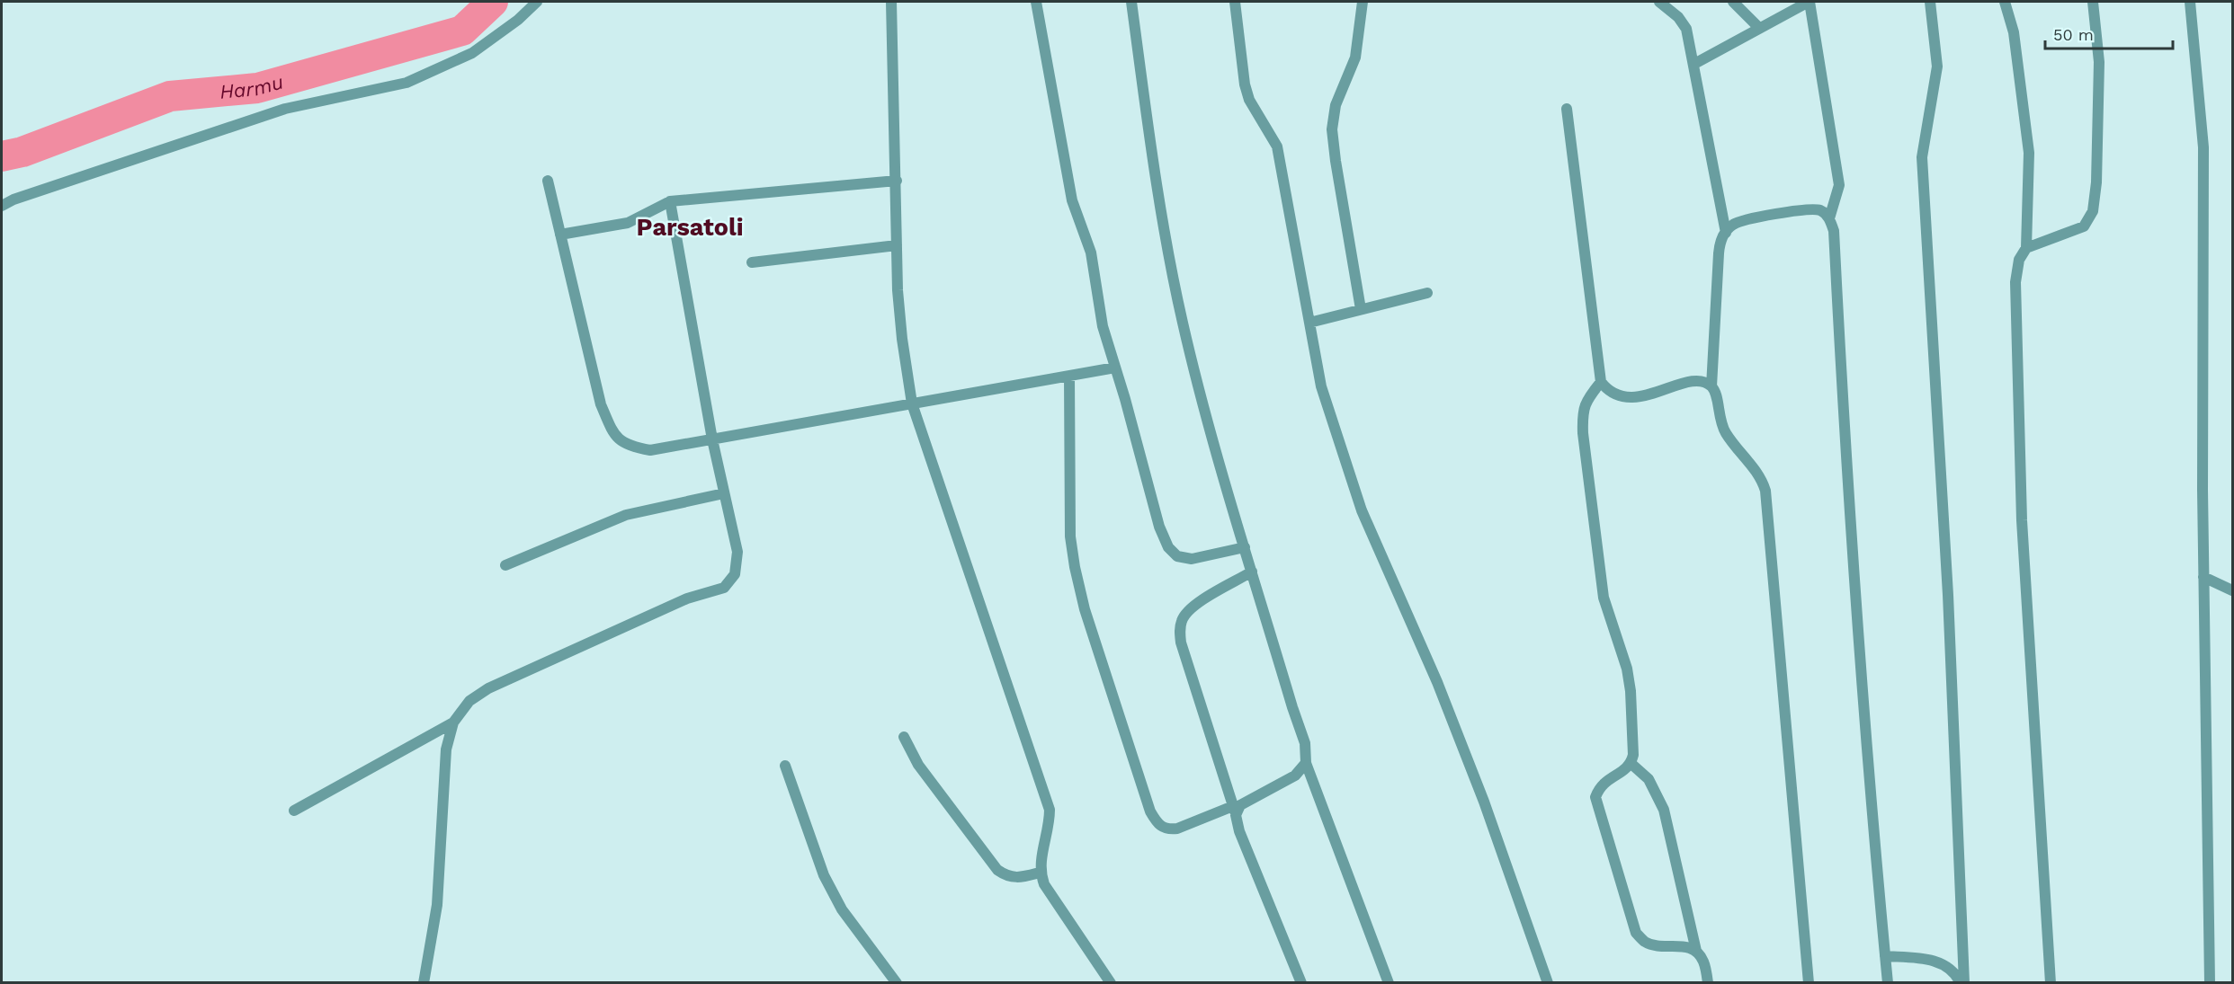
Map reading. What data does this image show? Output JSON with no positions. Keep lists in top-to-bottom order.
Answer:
{
  "districts": ["Parsatoli"],
  "water": ["Harmu"],
  "scale_bar": "50 m"
}
